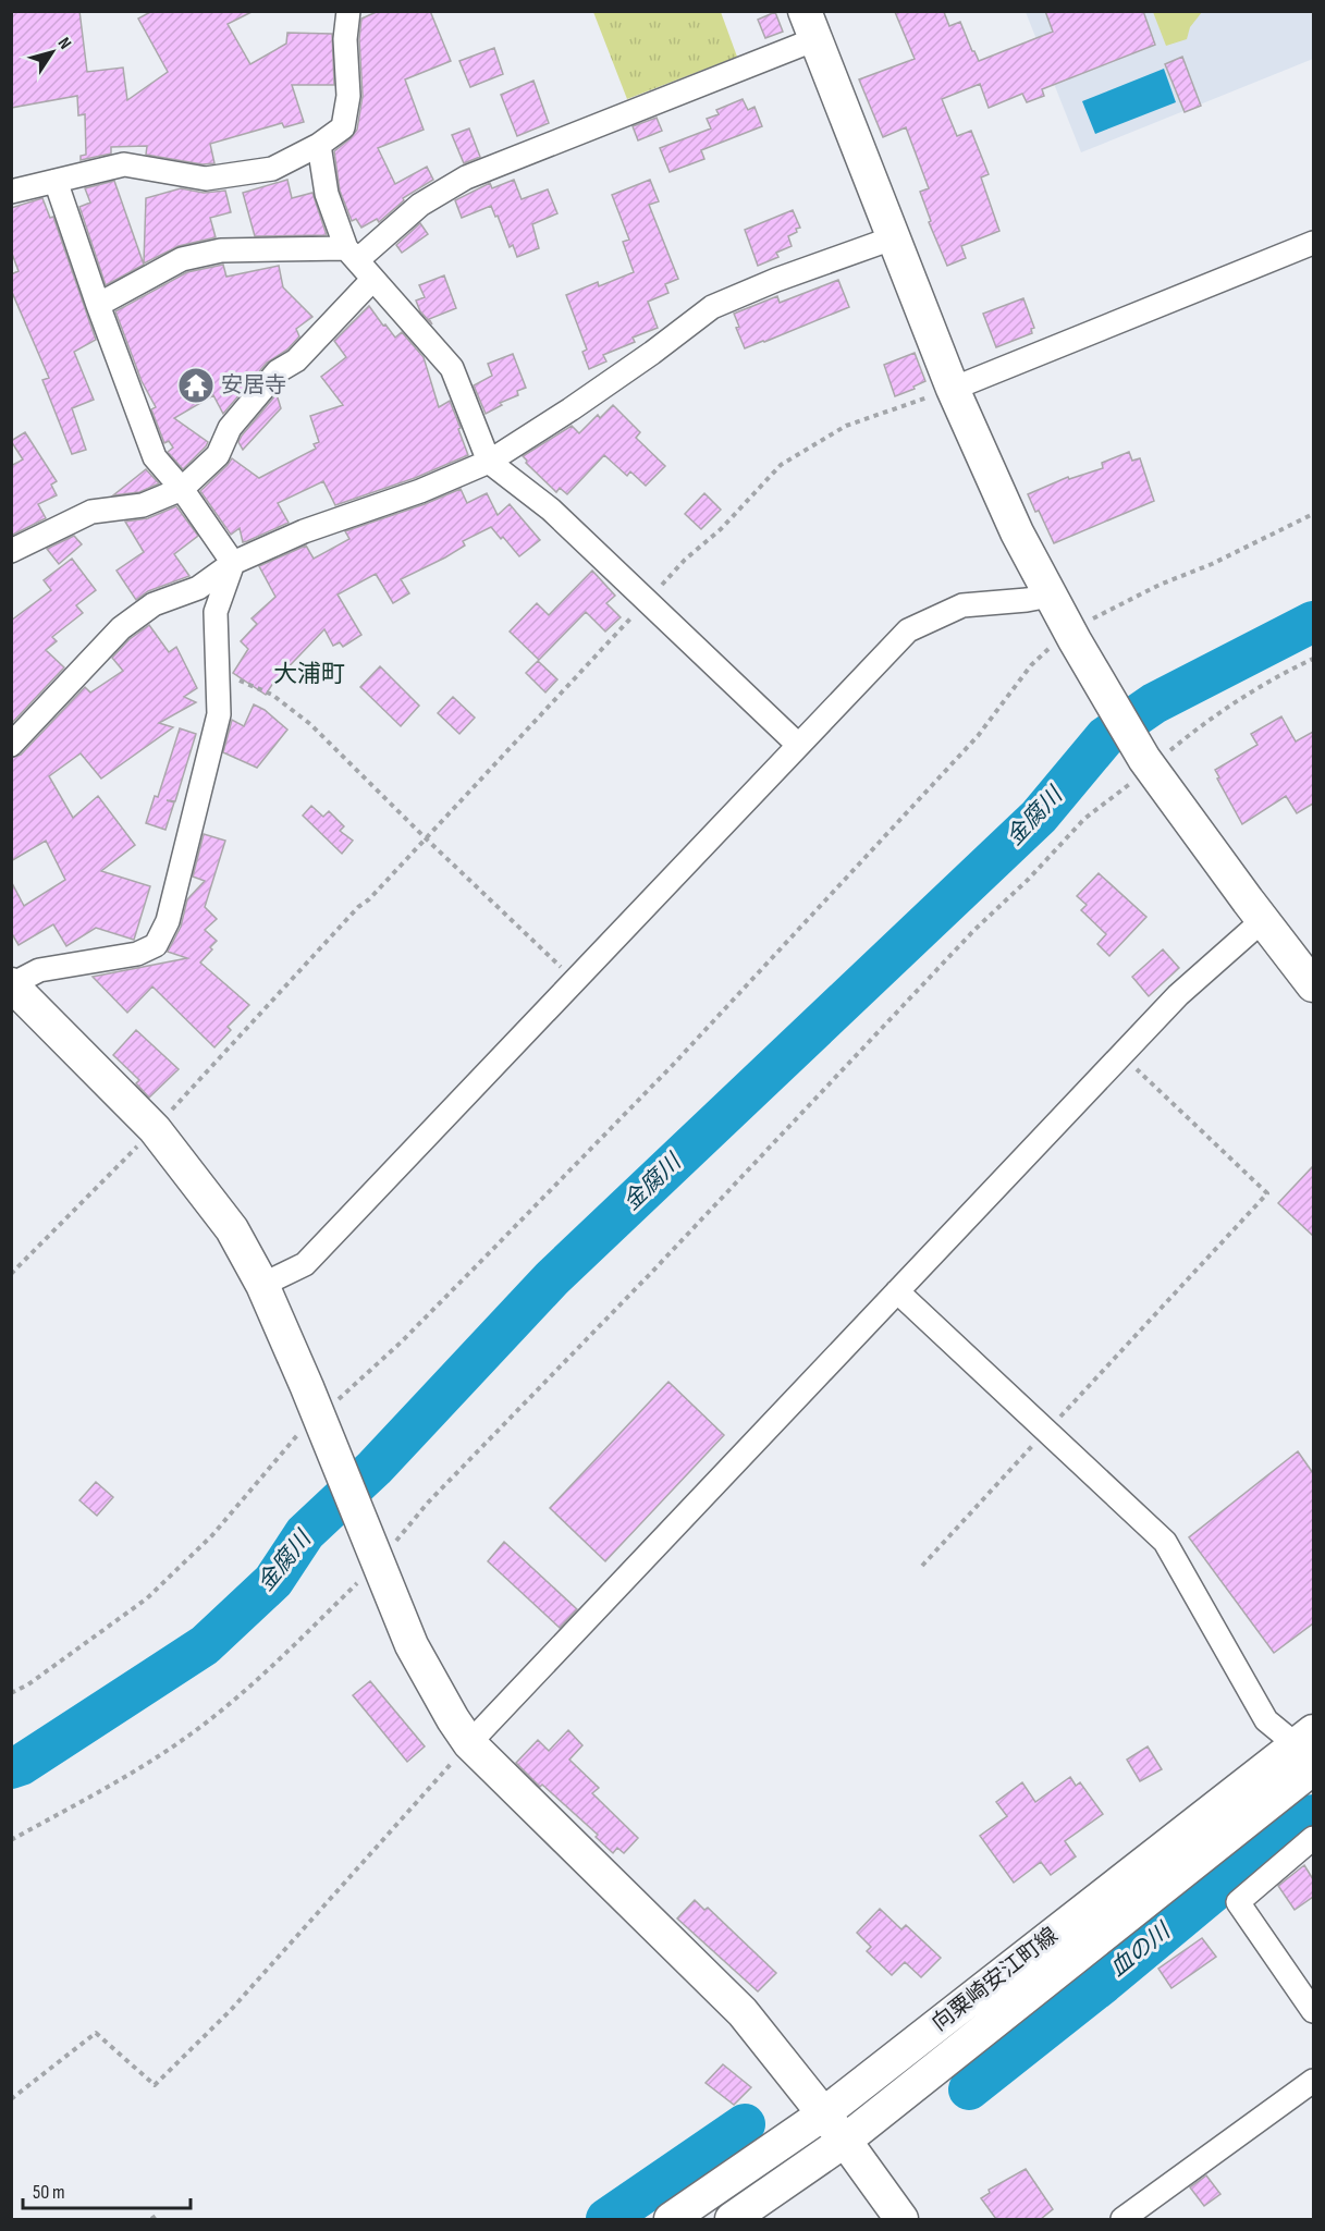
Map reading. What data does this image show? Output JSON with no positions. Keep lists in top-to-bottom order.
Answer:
{
  "streets": {
    "street": ["向粟崎安江町線"]
  },
  "districts": ["大浦町"],
  "water": ["金腐川", "血の川"],
  "places": {
    "temple": ["安居寺"]
  },
  "scale_bar": "50 m",
  "north": "top right"
}
